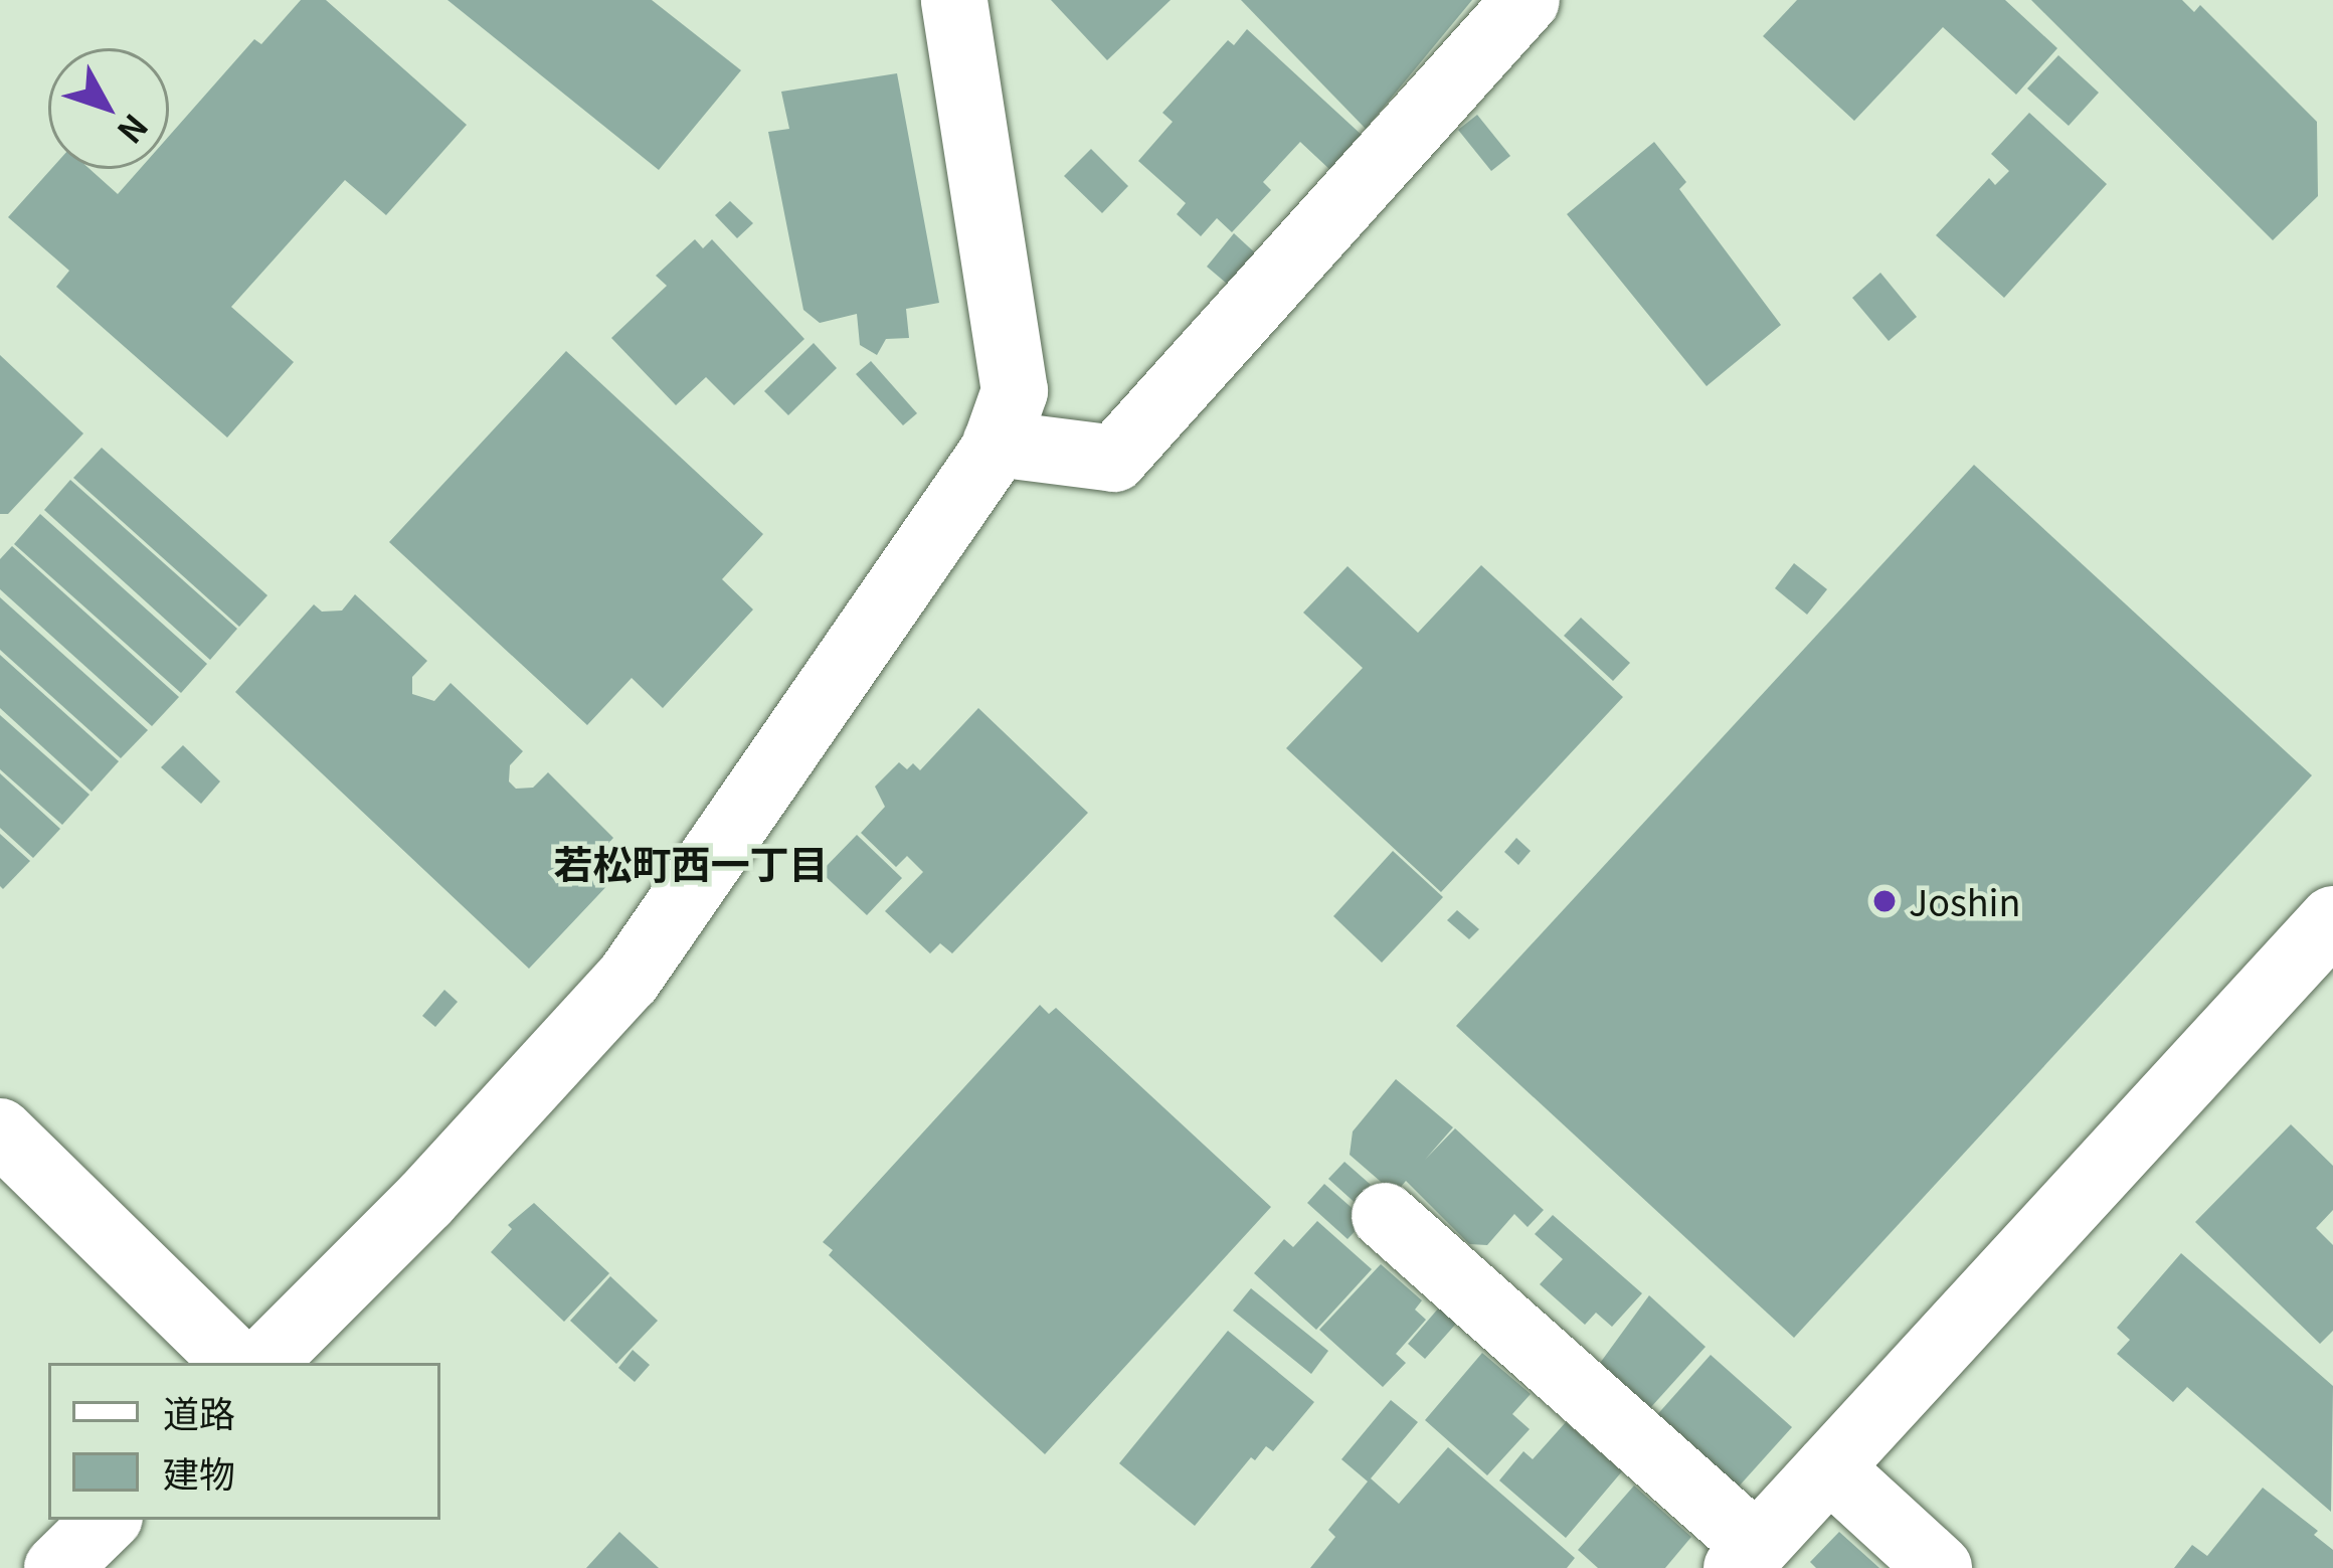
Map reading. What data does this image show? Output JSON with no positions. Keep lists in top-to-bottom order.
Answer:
{
  "districts": ["若松町西一丁目"],
  "places": ["Joshin"],
  "legend": ["道路", "建物"],
  "north": "bottom right"
}
